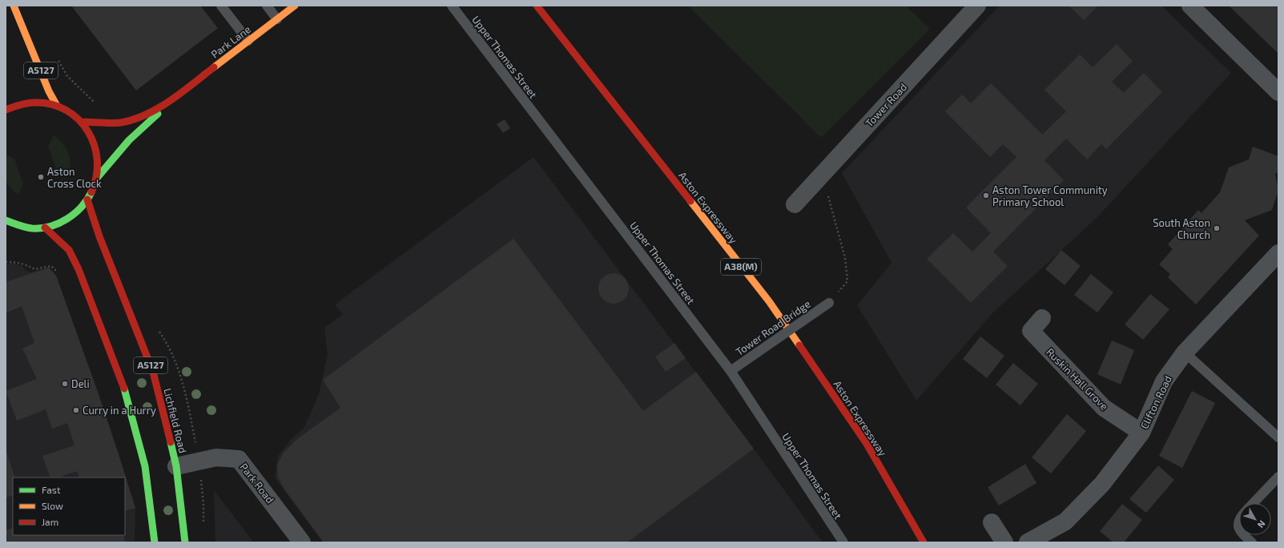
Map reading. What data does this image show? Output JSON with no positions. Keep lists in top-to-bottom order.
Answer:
{
  "streets": {
    "main road": [
      "Park Lane",
      "A5127",
      "Aston Expressway",
      "A38(M)",
      "Lichfield Road"
    ],
    "street": [
      "Tower Road",
      "Ruskin Hall Grove",
      "Clifton Road",
      "Park Road"
    ],
    "lane": ["Upper Thomas Street", "Tower Road Bridge"]
  },
  "crossings": [
    ["Upper Thomas Street", "Tower Road Bridge"],
    ["Ruskin Hall Grove", "Clifton Road"],
    ["Lichfield Road", "Park Road"]
  ],
  "places": [
    "Aston Cross Clock",
    "Aston Tower Community Primary School",
    "South Aston Church",
    "Deli",
    "Curry in a Hurry"
  ],
  "legend": ["Fast", "Slow", "Jam"],
  "north": "bottom right"
}
